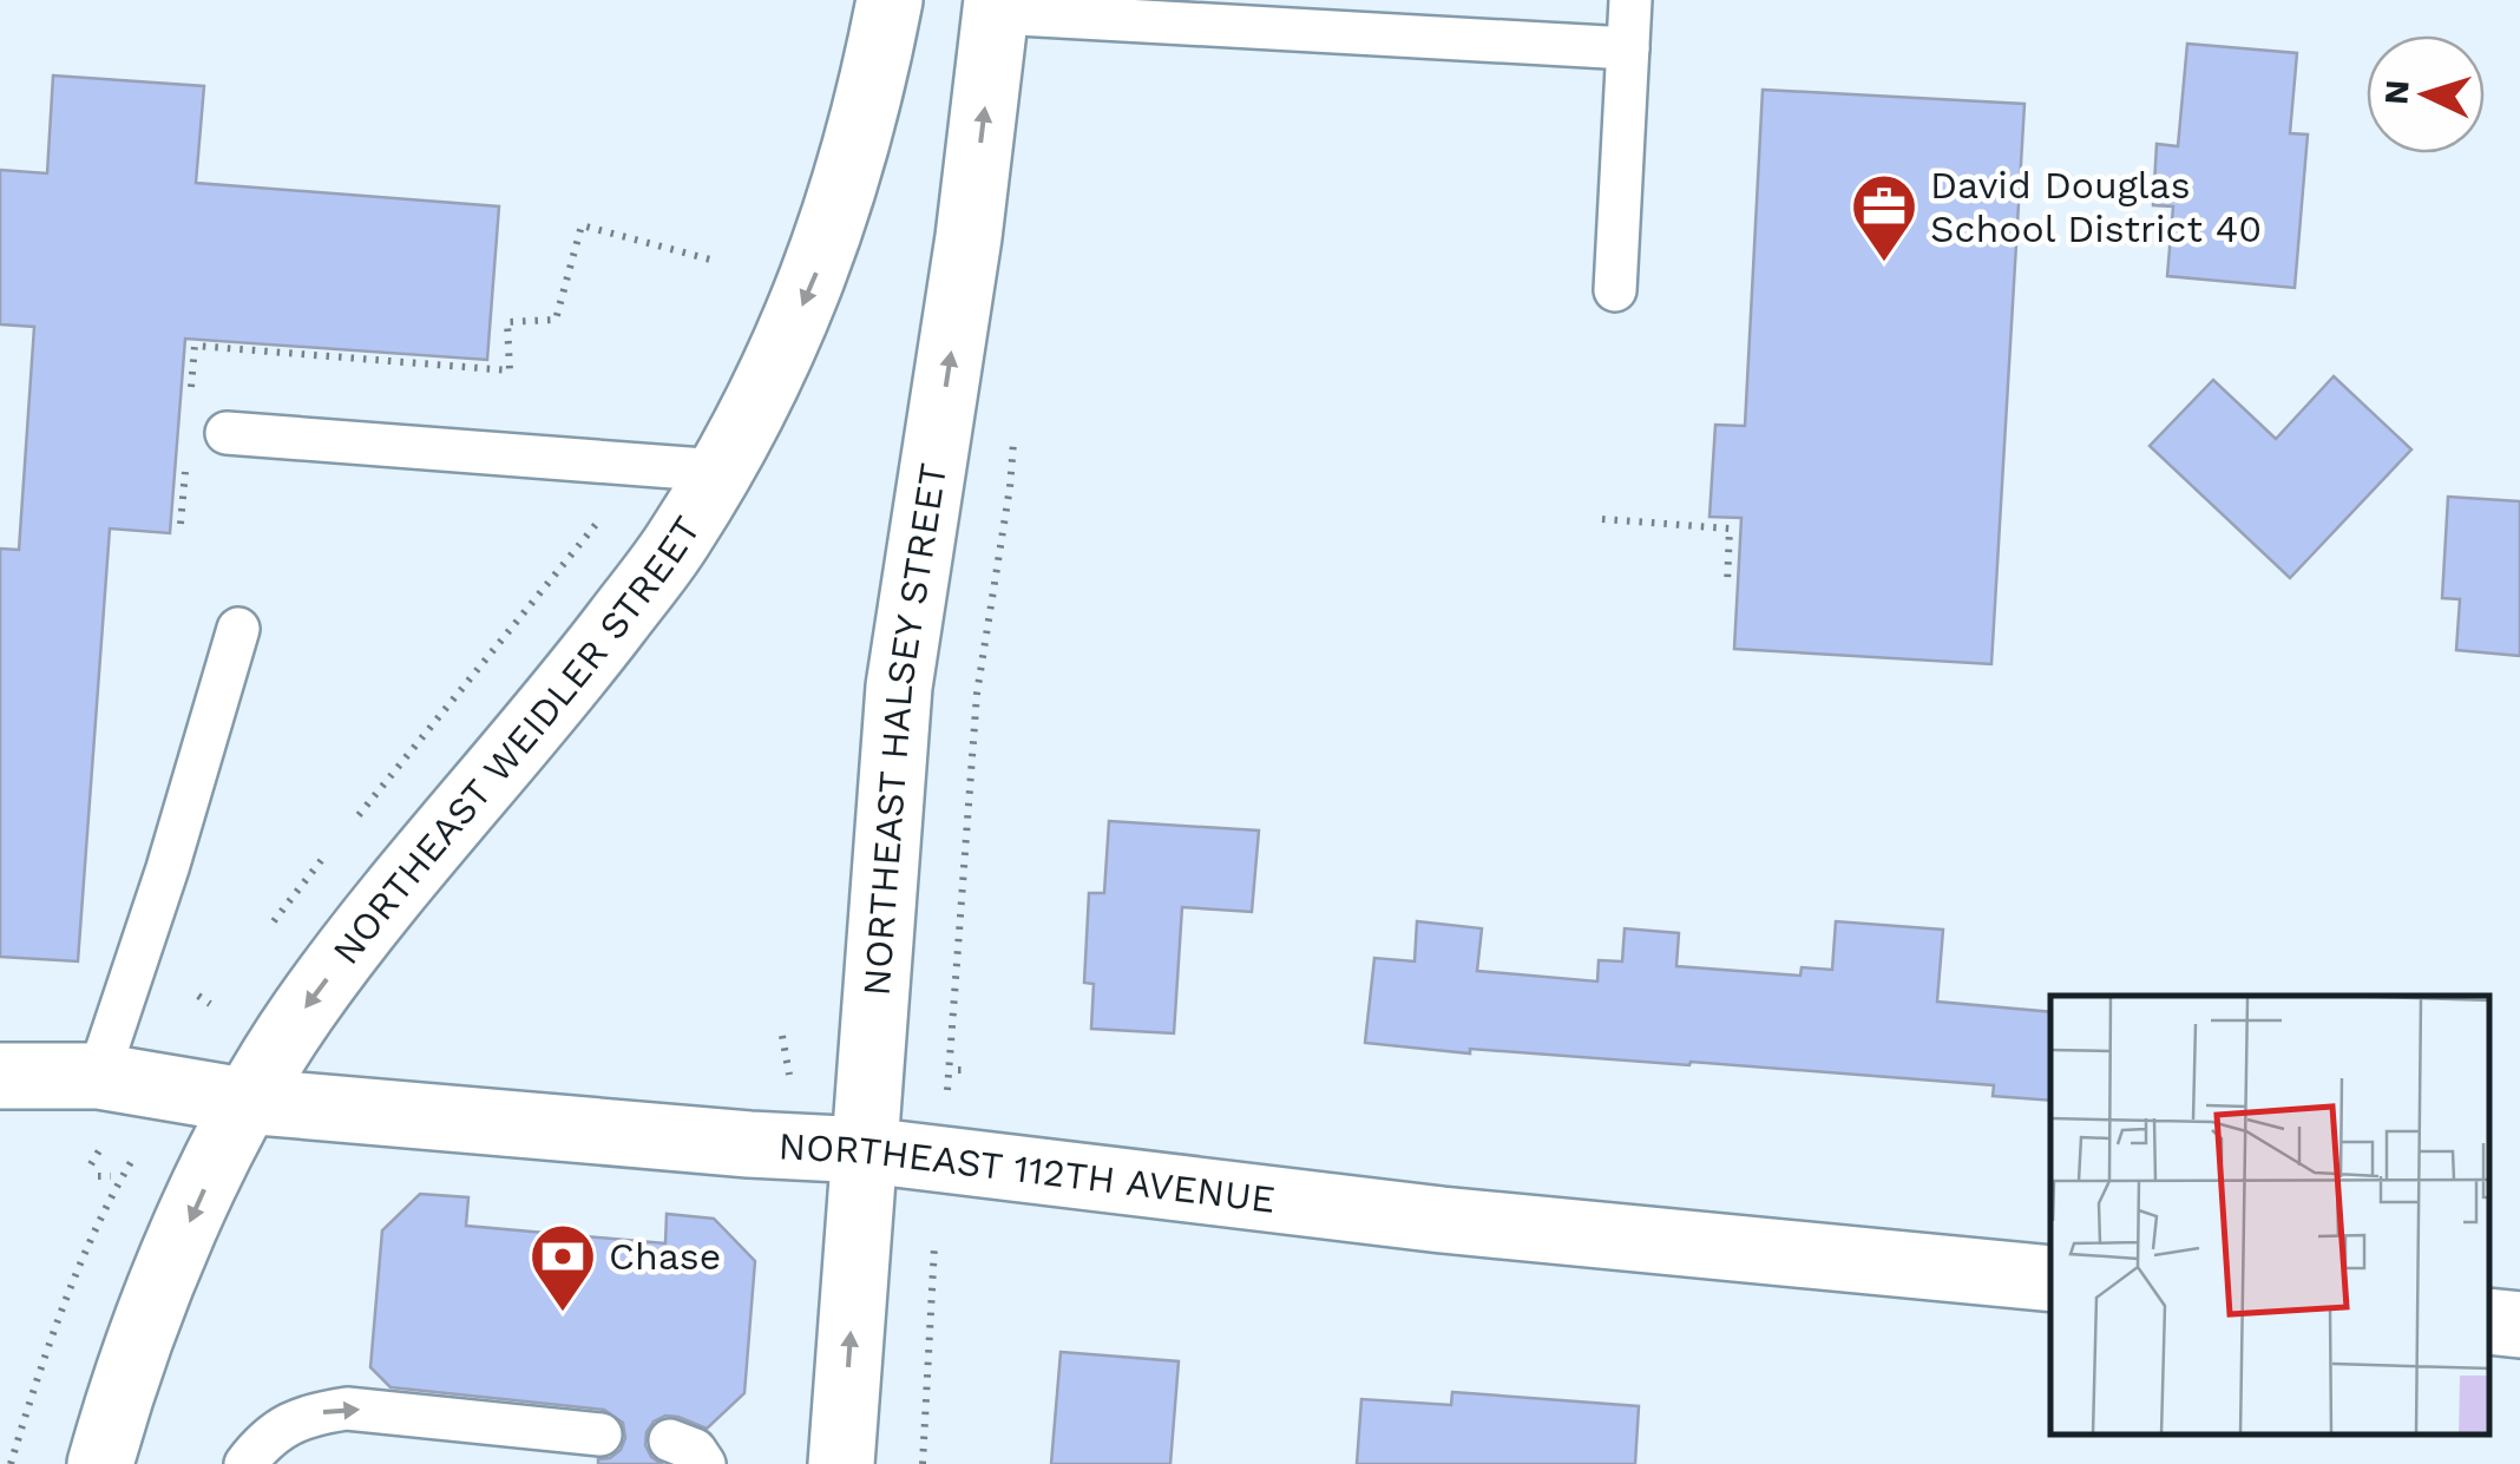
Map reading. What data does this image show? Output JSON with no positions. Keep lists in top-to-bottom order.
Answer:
{
  "streets": {
    "main road": ["NORTHEAST HALSEY STREET", "NORTHEAST WEIDLER STREET", "NORTHEAST 112TH AVENUE"]
  },
  "crossings": [
    ["NORTHEAST HALSEY STREET", "NORTHEAST 112TH AVENUE"],
    ["NORTHEAST WEIDLER STREET", "NORTHEAST 112TH AVENUE"]
  ],
  "one_way": ["NORTHEAST HALSEY STREET", "NORTHEAST WEIDLER STREET"],
  "places": {
    "office": ["David Douglas School District 40"],
    "bank": ["Chase"]
  },
  "north": "left"
}
